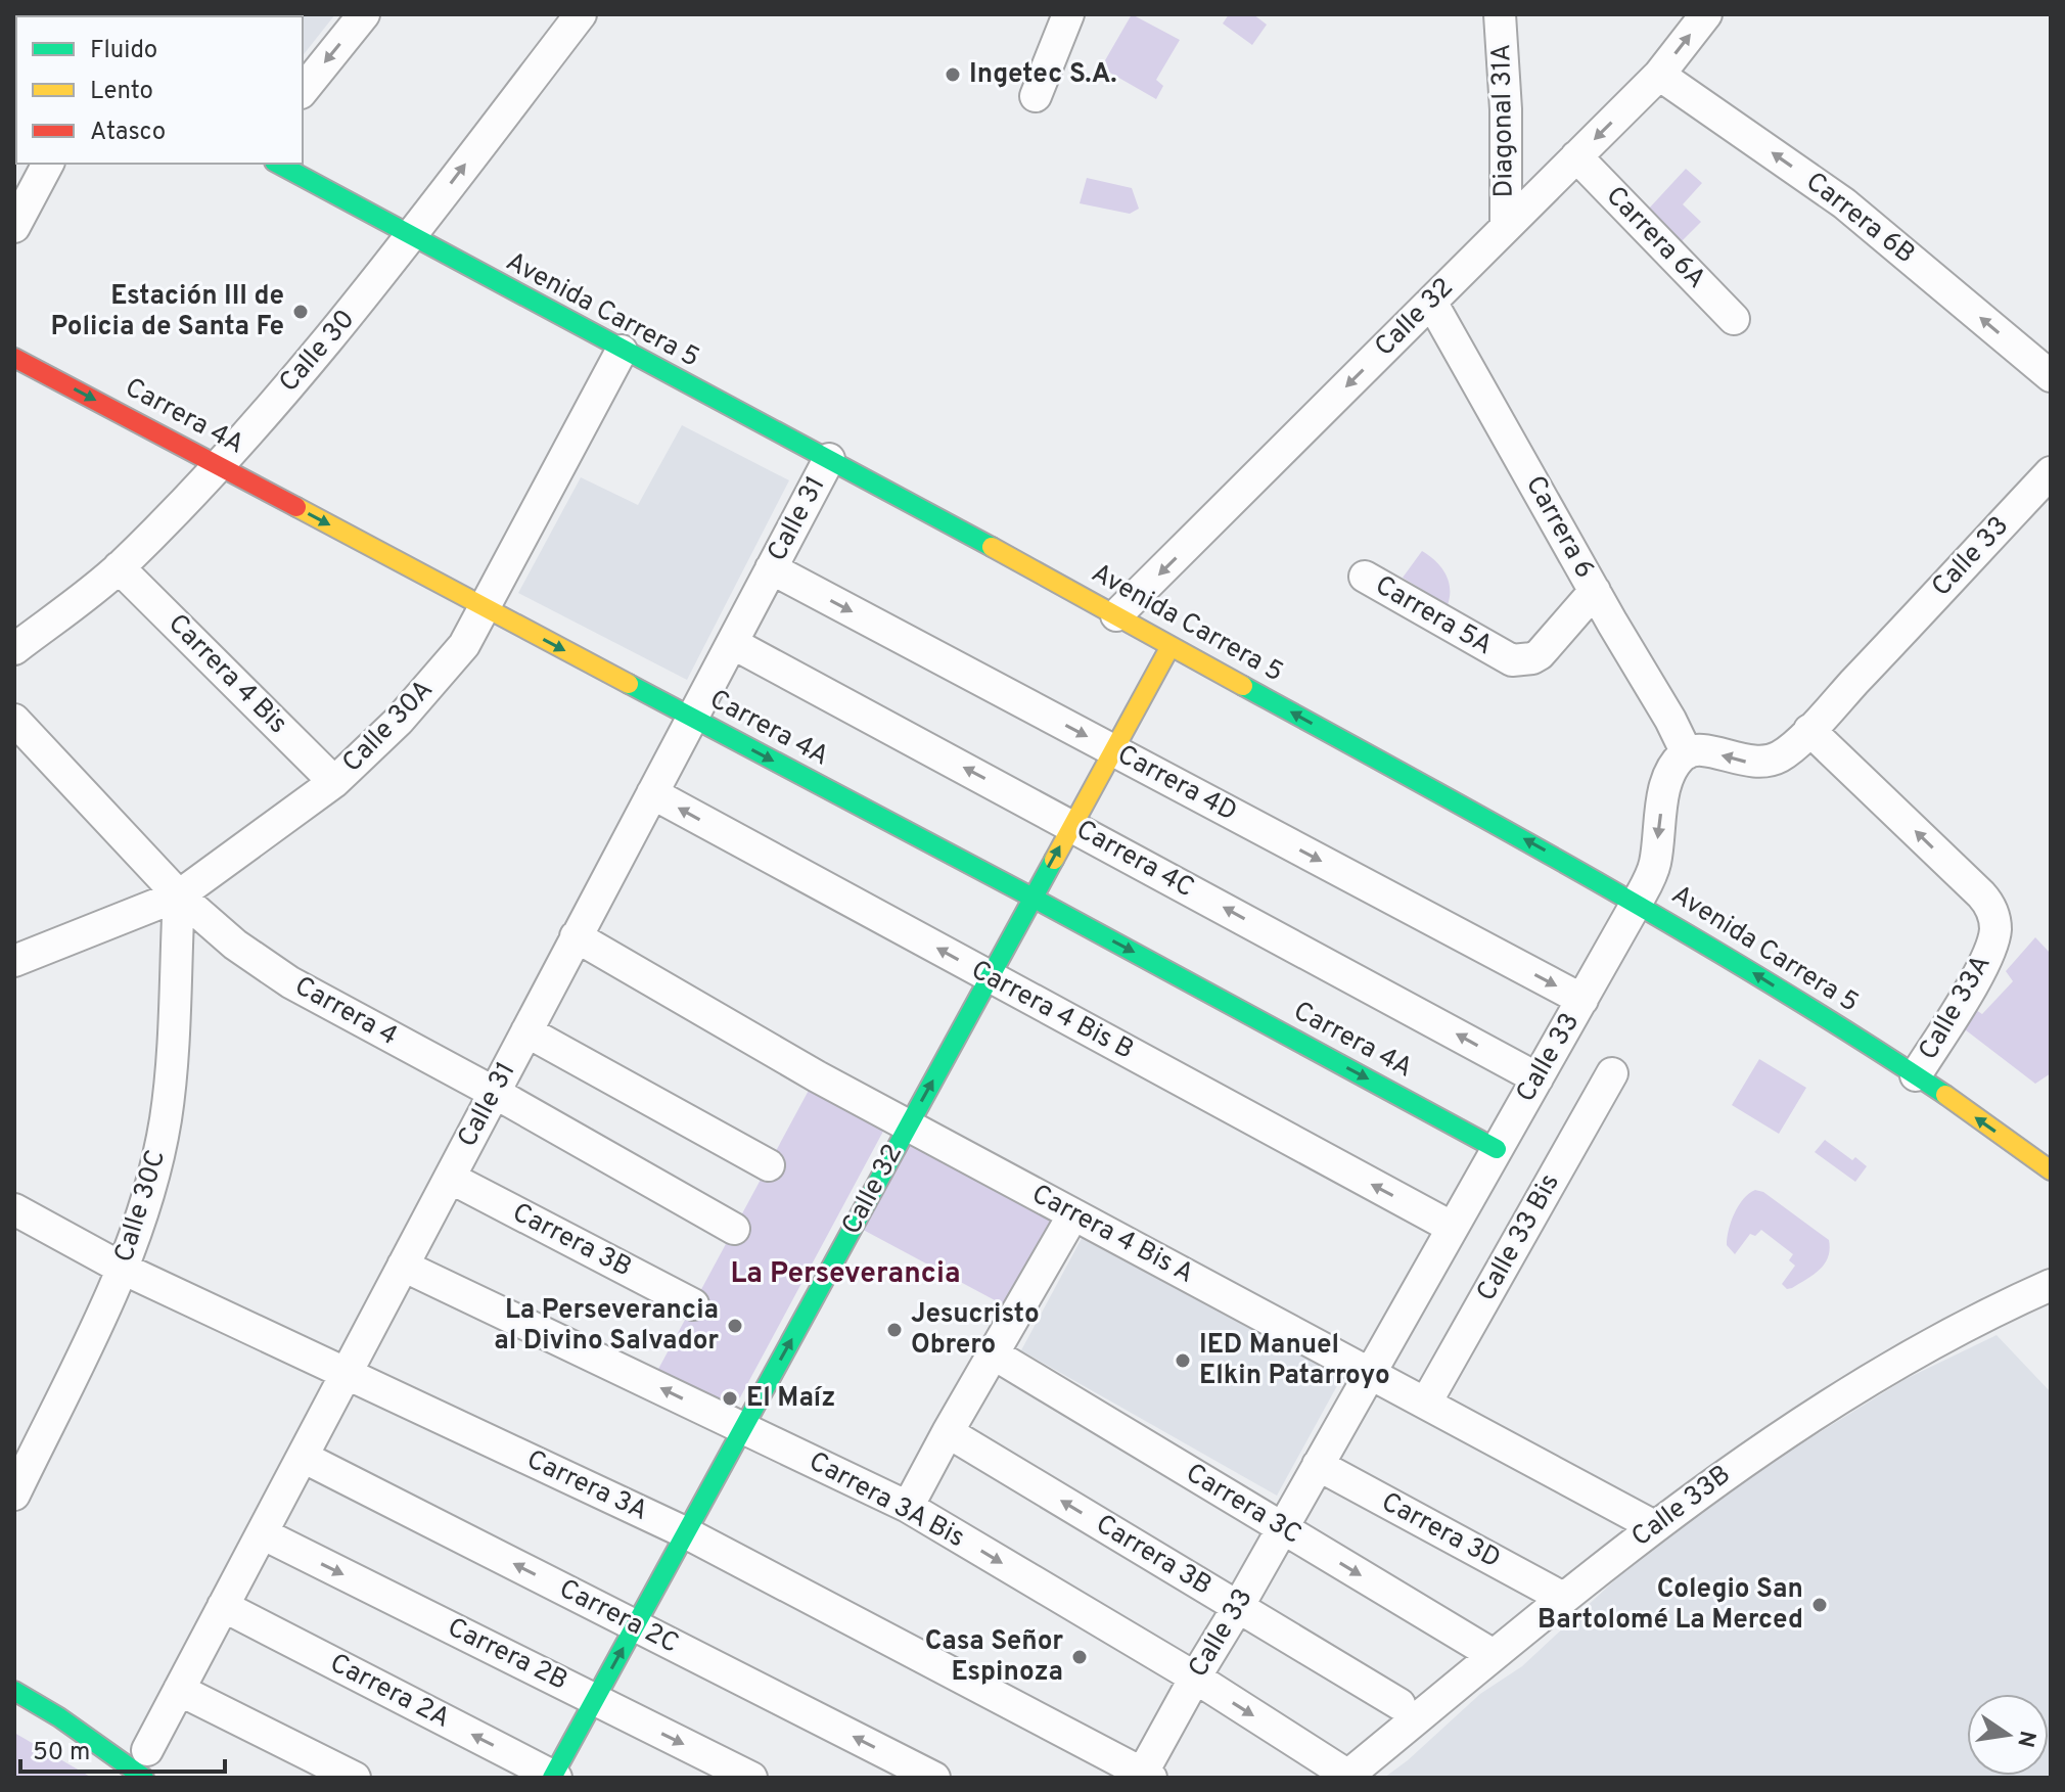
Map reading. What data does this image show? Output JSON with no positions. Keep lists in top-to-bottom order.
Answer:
{
  "streets": {
    "street": [
      "Diagonal 31A",
      "Carrera 6B",
      "Carrera 6A",
      "Avenida Carrera 5",
      "Calle 32",
      "Calle 30",
      "Carrera 4A",
      "Calle 31",
      "Carrera 6",
      "Calle 33",
      "Carrera 5A",
      "Carrera 4 Bis",
      "Calle 30A",
      "Carrera 4D",
      "Carrera 4C",
      "Calle 33A",
      "Carrera 4 Bis B",
      "Carrera 4",
      "Calle 30C",
      "Carrera 4 Bis A",
      "Calle 33 Bis",
      "Carrera 3B",
      "Carrera 3A",
      "Carrera 3A Bis",
      "Carrera 3C",
      "Calle 33B",
      "Carrera 3D",
      "Carrera 2C",
      "Carrera 2B",
      "Carrera 2A"
    ]
  },
  "crossings": [
    ["Diagonal 31A", "Calle 32"],
    ["Carrera 6B", "Calle 32"],
    ["Carrera 6A", "Calle 32"],
    ["Avenida Carrera 5", "Calle 32"],
    ["Avenida Carrera 5", "Calle 30"],
    ["Avenida Carrera 5", "Calle 31"],
    ["Avenida Carrera 5", "Calle 33"],
    ["Avenida Carrera 5", "Calle 30A"],
    ["Avenida Carrera 5", "Calle 33A"],
    ["Calle 32", "Carrera 4A"],
    ["Calle 32", "Carrera 6"],
    ["Calle 32", "Carrera 4D"],
    ["Calle 32", "Carrera 4C"],
    ["Calle 32", "Carrera 4 Bis B"],
    ["Calle 32", "Carrera 4 Bis A"],
    ["Calle 32", "Carrera 3A"],
    ["Calle 32", "Carrera 3A Bis"],
    ["Calle 32", "Carrera 2C"],
    ["Calle 32", "Carrera 2B"],
    ["Calle 32", "Carrera 2A"],
    ["Calle 30", "Carrera 4A"],
    ["Calle 30", "Carrera 4 Bis"],
    ["Carrera 4A", "Calle 31"],
    ["Carrera 4A", "Calle 33"],
    ["Carrera 4A", "Calle 30A"],
    ["Calle 31", "Carrera 4D"],
    ["Calle 31", "Carrera 4C"],
    ["Calle 31", "Carrera 4 Bis B"],
    ["Calle 31", "Carrera 4"],
    ["Calle 31", "Carrera 4 Bis A"],
    ["Calle 31", "Carrera 3B"],
    ["Calle 31", "Carrera 3A"],
    ["Calle 31", "Carrera 3A Bis"],
    ["Calle 31", "Carrera 2C"],
    ["Calle 31", "Carrera 2B"],
    ["Calle 31", "Carrera 2A"],
    ["Carrera 6", "Calle 33"],
    ["Carrera 6", "Carrera 5A"],
    ["Calle 33", "Carrera 4D"],
    ["Calle 33", "Carrera 4C"],
    ["Calle 33", "Calle 33A"],
    ["Calle 33", "Carrera 4 Bis B"],
    ["Calle 33", "Carrera 4 Bis A"],
    ["Calle 33", "Carrera 3B"],
    ["Calle 33", "Carrera 3A"],
    ["Calle 33", "Carrera 3A Bis"],
    ["Calle 33", "Carrera 3C"],
    ["Calle 33", "Carrera 3D"],
    ["Carrera 4 Bis", "Calle 30A"],
    ["Calle 30A", "Carrera 4"],
    ["Calle 30A", "Calle 30C"],
    ["Carrera 4", "Calle 30C"],
    ["Calle 30C", "Carrera 3A"],
    ["Carrera 4 Bis A", "Calle 33 Bis"],
    ["Carrera 4 Bis A", "Calle 33B"],
    ["Carrera 3A Bis", "Calle 33B"],
    ["Carrera 3C", "Calle 33B"],
    ["Calle 33B", "Carrera 3D"]
  ],
  "one_way": [
    "Carrera 6B",
    "Avenida Carrera 5",
    "Carrera 4A",
    "Carrera 4D",
    "Carrera 4C",
    "Calle 33A",
    "Carrera 3B",
    "Carrera 3C",
    "Carrera 2C"
  ],
  "districts": ["La Perseverancia"],
  "places": [
    "Ingetec S.A.",
    "Estación III de Policia de Santa Fe",
    "La Perseverancia al Divino Salvador",
    "Jesucristo Obrero",
    "IED Manuel Elkin Patarroyo",
    "El Maíz",
    "Colegio San Bartolomé La Merced",
    "Casa Señor Espinoza"
  ],
  "legend": ["Fluido", "Lento", "Atasco"],
  "scale_bar": "50 m",
  "north": "right"
}
